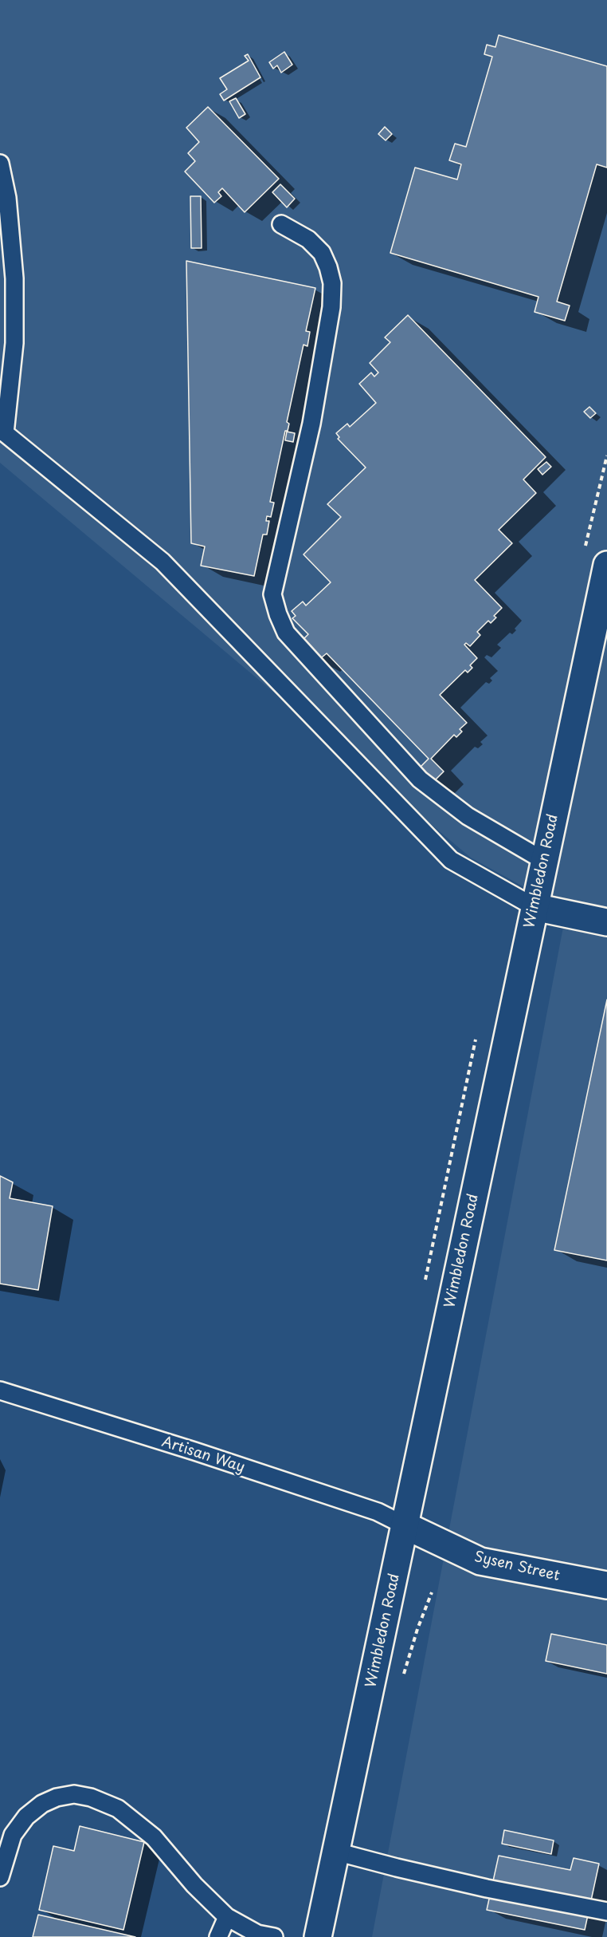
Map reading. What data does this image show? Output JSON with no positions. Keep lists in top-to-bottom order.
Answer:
{
  "streets": {
    "main road": ["Wimbledon Road", "Sysen Street"],
    "lane": ["Artisan Way"]
  },
  "crossings": [
    ["Wimbledon Road", "Artisan Way"],
    ["Wimbledon Road", "Sysen Street"],
    ["Artisan Way", "Sysen Street"]
  ]
}
